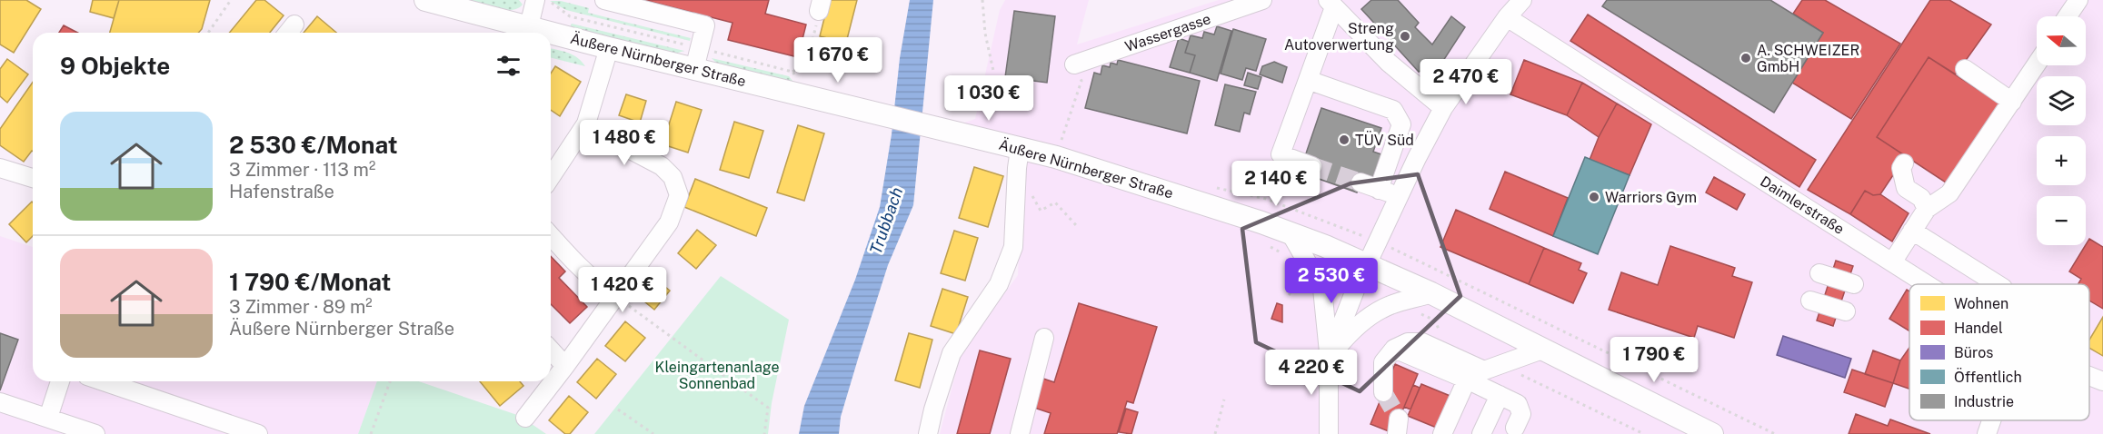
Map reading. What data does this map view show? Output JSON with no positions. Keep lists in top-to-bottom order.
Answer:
{
  "streets": {
    "main road": ["Äußere Nürnberger Straße"],
    "street": ["Wassergasse", "Daimlerstraße"]
  },
  "water": ["Trubbach"],
  "parks": ["Kleingartenanlage Sonnenbad"],
  "places": [
    "Streng Autoverwertung",
    "A. SCHWEIZER GmbH",
    "TÜV Süd",
    "Warriors Gym"
  ],
  "legend": [
    "Wohnen",
    "Handel",
    "Büros",
    "Öffentlich",
    "Industrie"
  ],
  "north": "left",
  "page": {
    "map_buttons": ["+", "−"],
    "heading": "9 Objekte",
    "price": [
      "1 670 €",
      "2 470 €",
      "1 030 €",
      "1 480 €",
      "2 140 €",
      "2 530 €",
      "1 420 €",
      "1 790 €",
      "4 220 €"
    ],
    "list": [
      {
        "name": "2 530 €/Monat",
        "note": "3 Zimmer · 113 m² · Hafenstraße"
      },
      {
        "name": "1 790 €/Monat",
        "note": "3 Zimmer · 89 m² · Äußere Nürnberger Straße"
      }
    ]
  }
}
